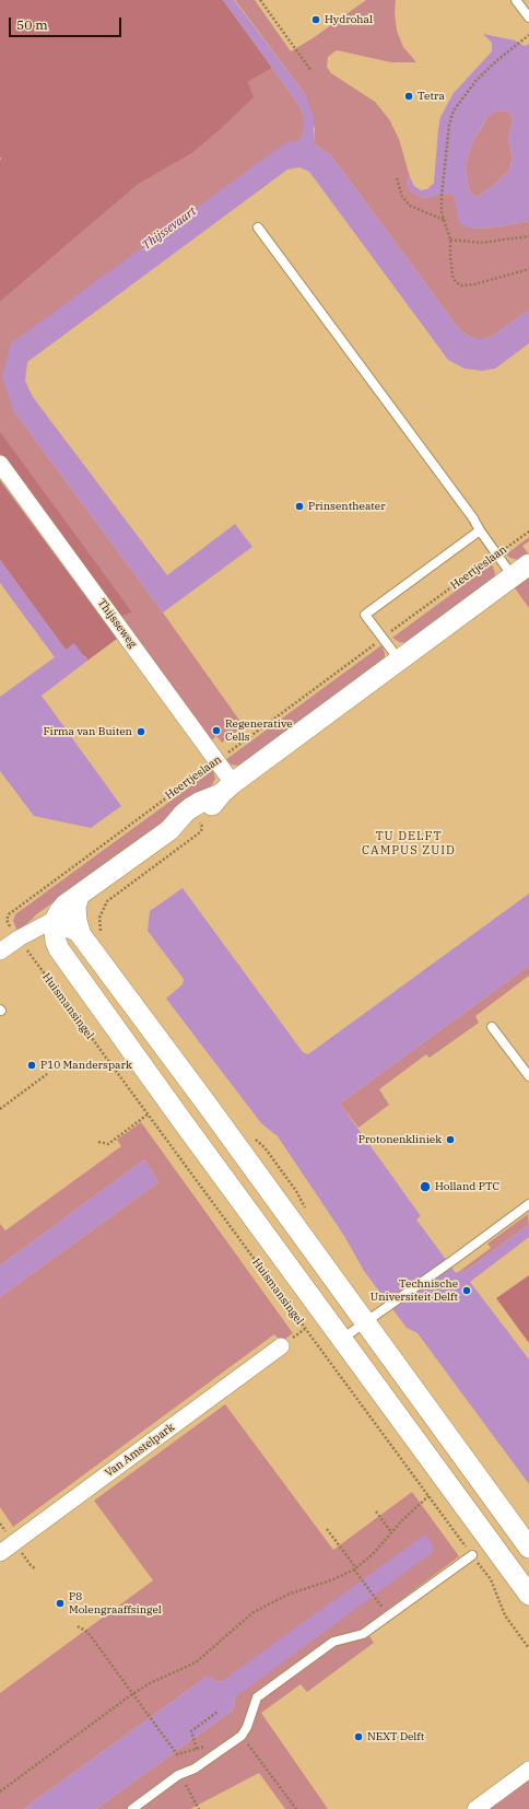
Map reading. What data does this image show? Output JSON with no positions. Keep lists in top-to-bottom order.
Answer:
{
  "streets": {
    "street": ["Thijsseweg", "Van Amstelpark"],
    "path": ["Heertjeslaan", "Huismansingel"]
  },
  "crossings": [
    ["Heertjeslaan", "Thijsseweg"],
    ["Heertjeslaan", "Huismansingel"]
  ],
  "districts": ["TU DELFT CAMPUS ZUID"],
  "water": ["Thijssevaart"],
  "places": [
    "Hydrohal",
    "Tetra",
    "Prinsentheater",
    "Regenerative Cells",
    "Firma van Buiten",
    "P10 Manderspark",
    "Protonenkliniek",
    "Holland PTC",
    "Technische Universiteit Delft",
    "P8 Molengraaffsingel",
    "NEXT Delft"
  ],
  "scale_bar": "50 m"
}
